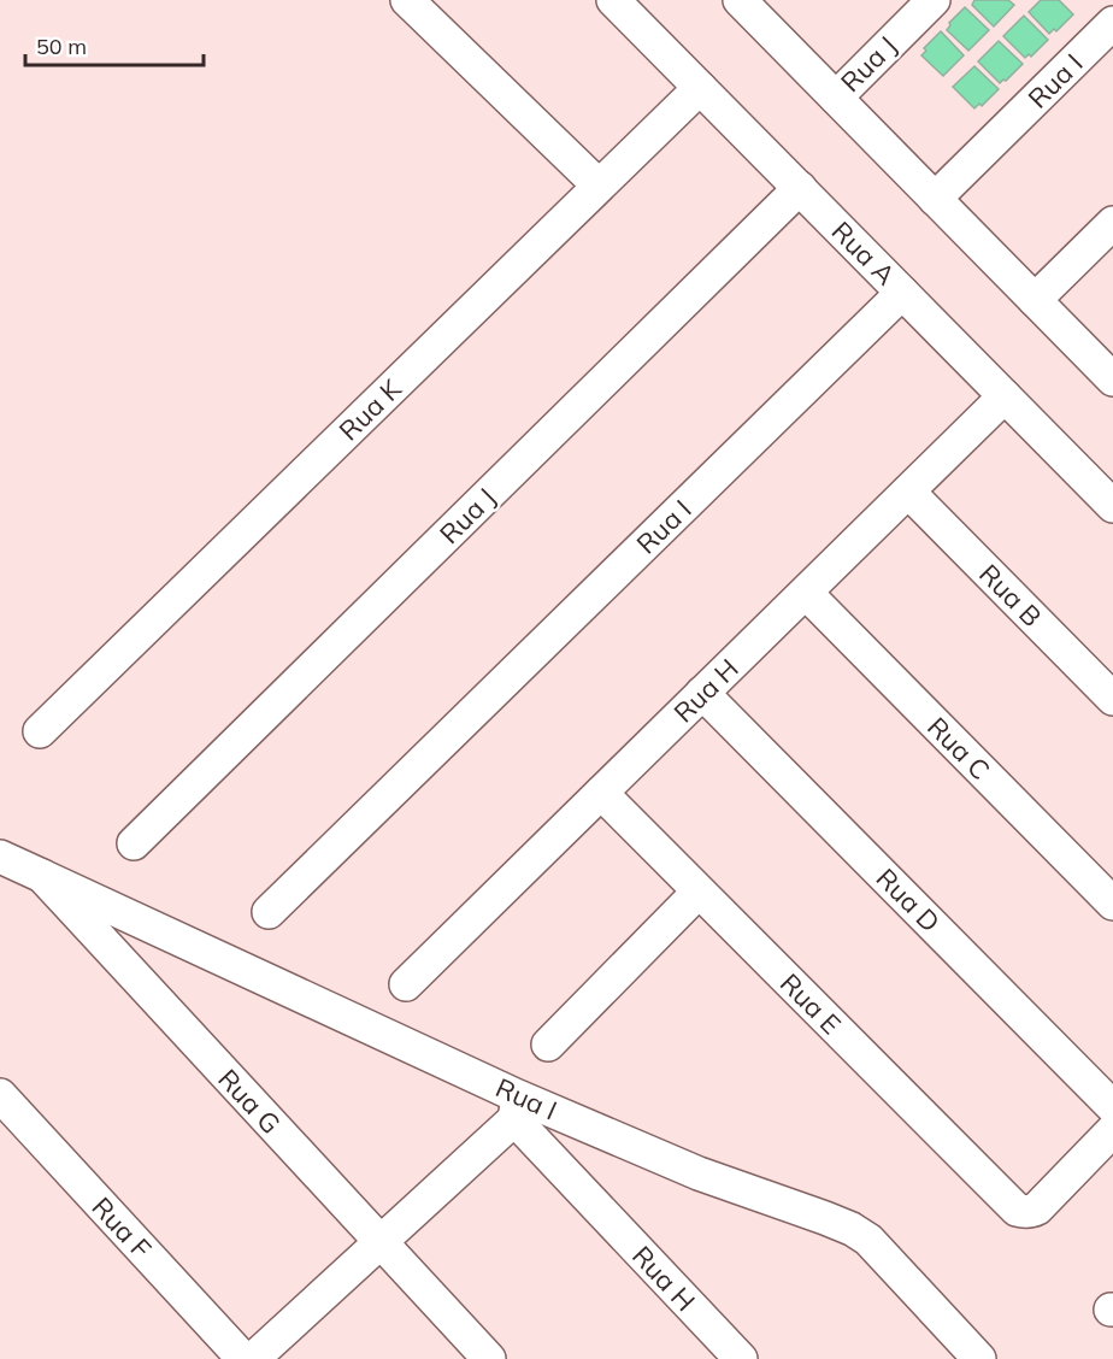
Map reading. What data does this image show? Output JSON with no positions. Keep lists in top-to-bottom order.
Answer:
{
  "streets": {
    "street": [
      "Rua J",
      "Rua I",
      "Rua A",
      "Rua K",
      "Rua B",
      "Rua H",
      "Rua C",
      "Rua D",
      "Rua E",
      "Rua G",
      "Rua F"
    ]
  },
  "crossings": [
    ["Rua J", "Rua A"],
    ["Rua I", "Rua A"],
    ["Rua I", "Rua H"],
    ["Rua I", "Rua G"],
    ["Rua A", "Rua K"],
    ["Rua A", "Rua H"],
    ["Rua B", "Rua H"],
    ["Rua H", "Rua C"],
    ["Rua H", "Rua D"],
    ["Rua H", "Rua E"]
  ],
  "scale_bar": "50 m"
}
